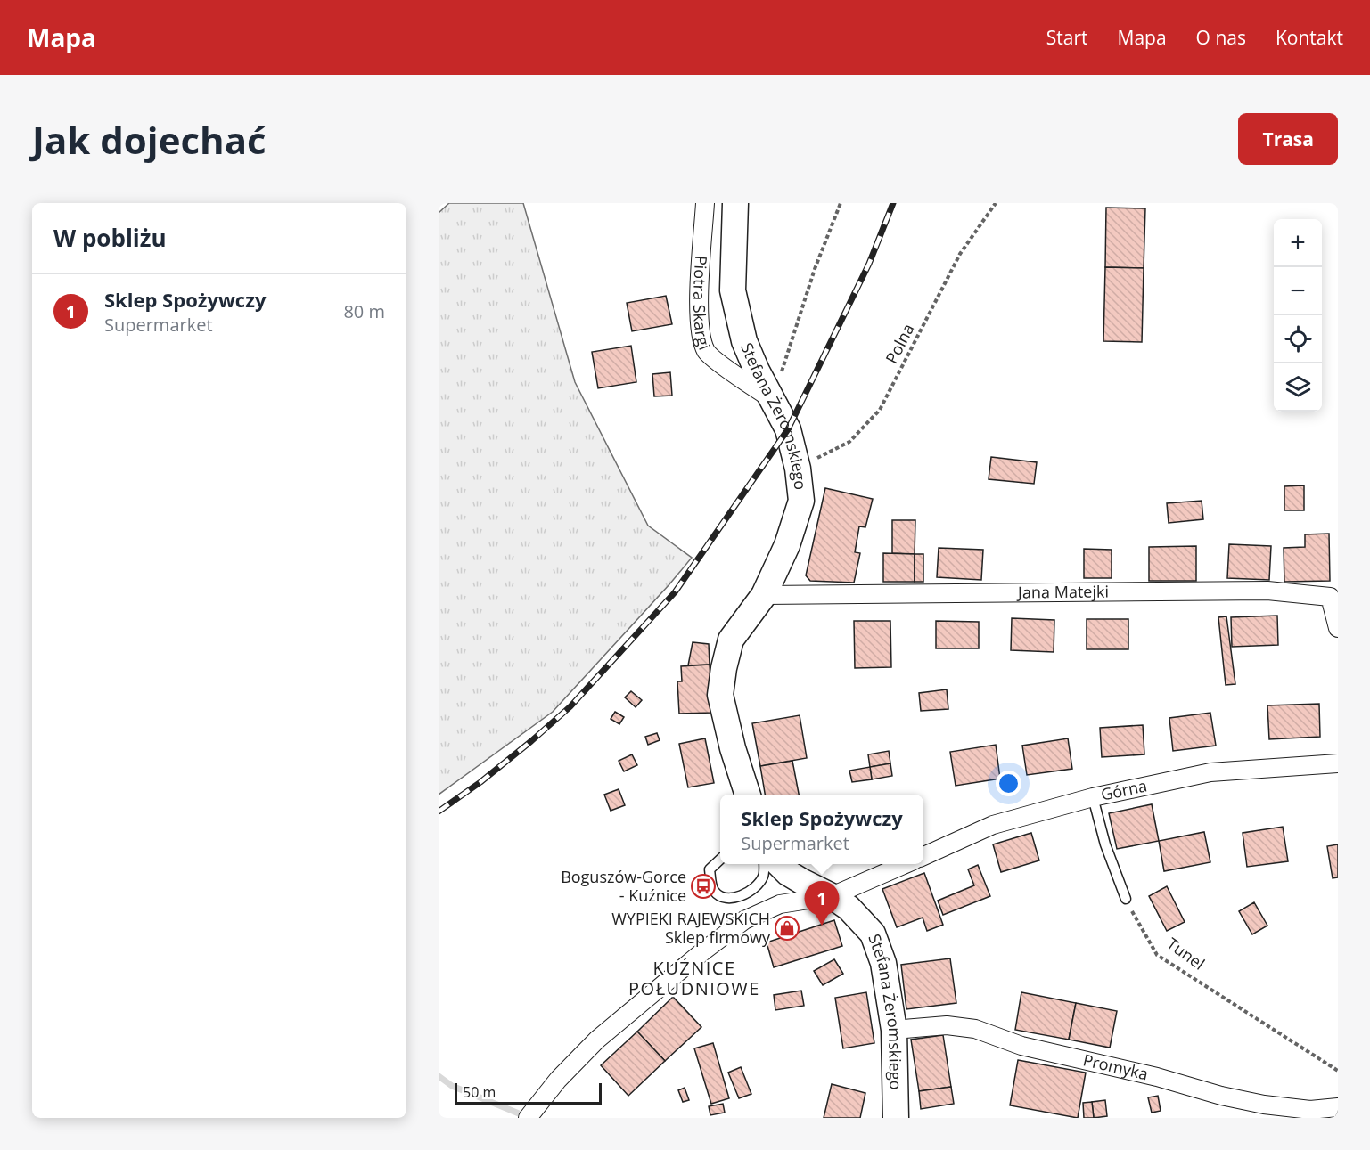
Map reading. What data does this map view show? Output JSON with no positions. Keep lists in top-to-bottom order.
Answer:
{
  "streets": {
    "street": [
      "Piotra Skargi",
      "Stefana Żeromskiego",
      "Jana Matejki",
      "Górna",
      "Promyka"
    ],
    "path": ["Polna", "Tunel"]
  },
  "crossings": [
    ["Piotra Skargi", "Stefana Żeromskiego"],
    ["Polna", "Stefana Żeromskiego"],
    ["Stefana Żeromskiego", "Jana Matejki"],
    ["Stefana Żeromskiego", "Promyka"]
  ],
  "districts": ["KUŹNICE POŁUDNIOWE"],
  "places": {
    "bus stop": ["Boguszów-Gorce - Kuźnice"],
    "shop": ["WYPIEKI RAJEWSKICH Sklep firmowy"]
  },
  "scale_bar": "50 m",
  "page": {
    "header": "Mapa",
    "nav": [
      "Start",
      "Mapa",
      "O nas",
      "Kontakt"
    ],
    "buttons": "Trasa",
    "title": "Jak dojechać",
    "heading": "W pobliżu",
    "map_buttons": ["+", "−"],
    "list": [
      {
        "mark": "1",
        "name": "Sklep Spożywczy",
        "note": "Supermarket",
        "value": "80 m"
      }
    ],
    "popup": ["Sklep Spożywczy", "Supermarket"],
    "pins": "1",
    "scale": "50 m"
  }
}
